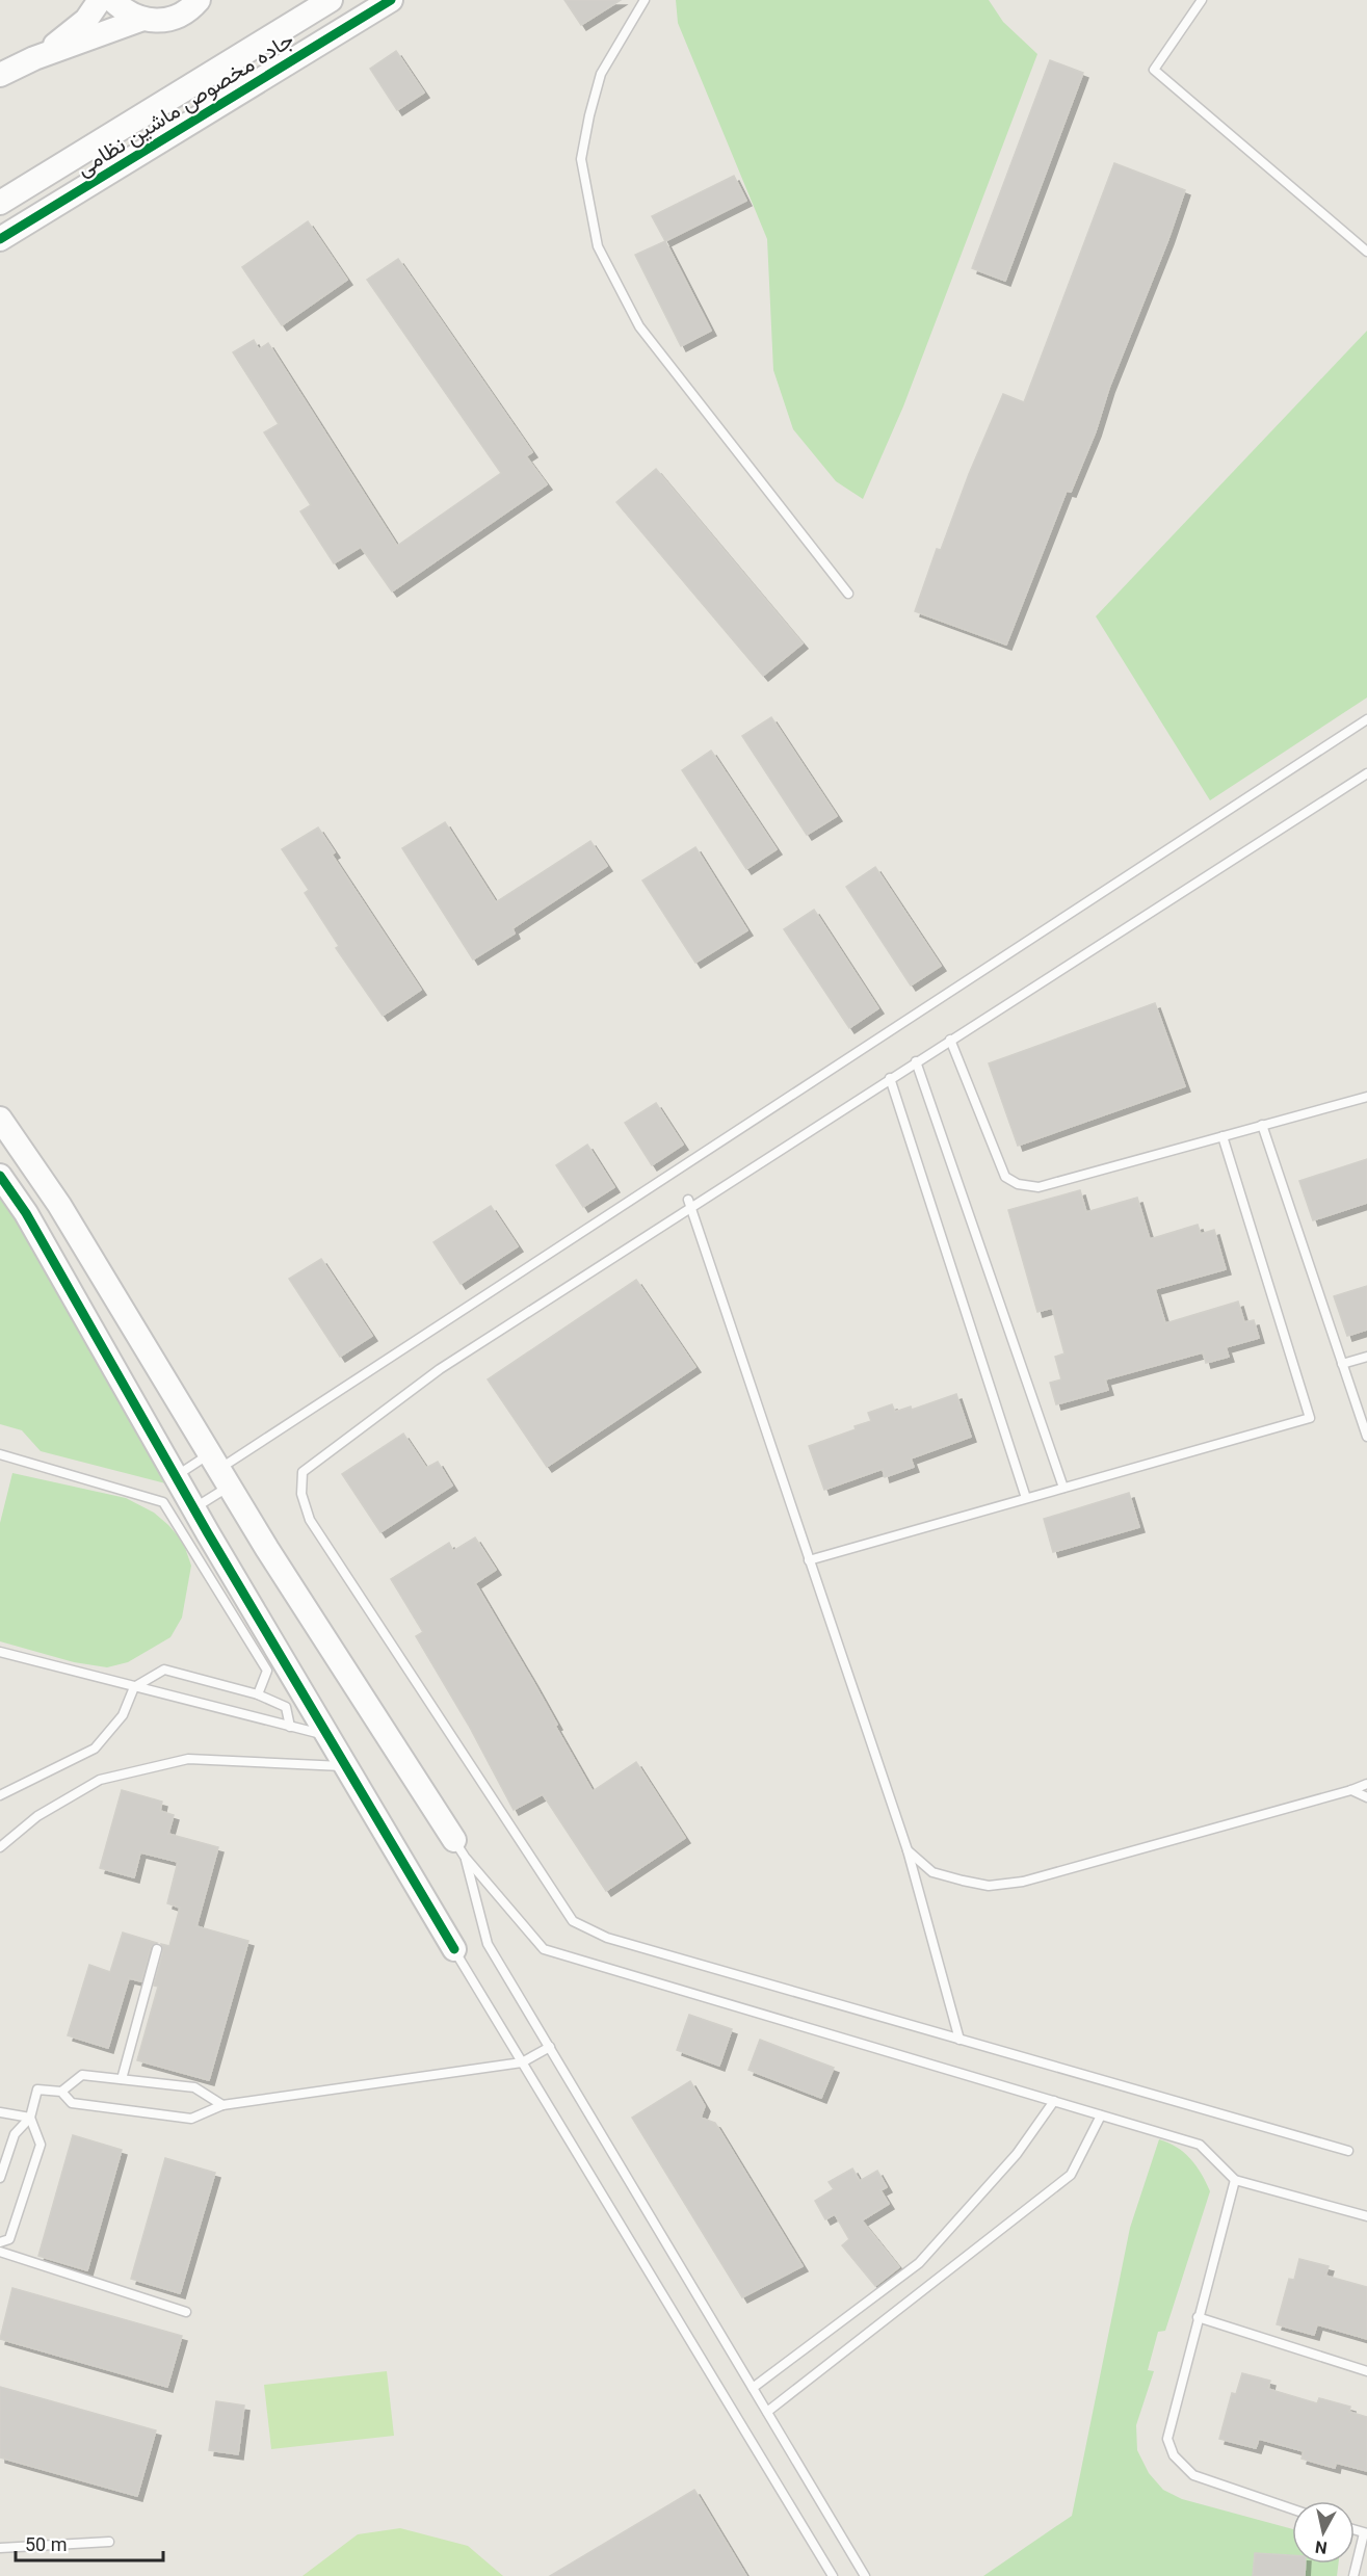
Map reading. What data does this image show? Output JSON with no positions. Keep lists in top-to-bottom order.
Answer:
{
  "streets": {
    "street": ["جاده مخصوص ماشین نظامی"]
  },
  "scale_bar": "50 m",
  "north": "bottom"
}
